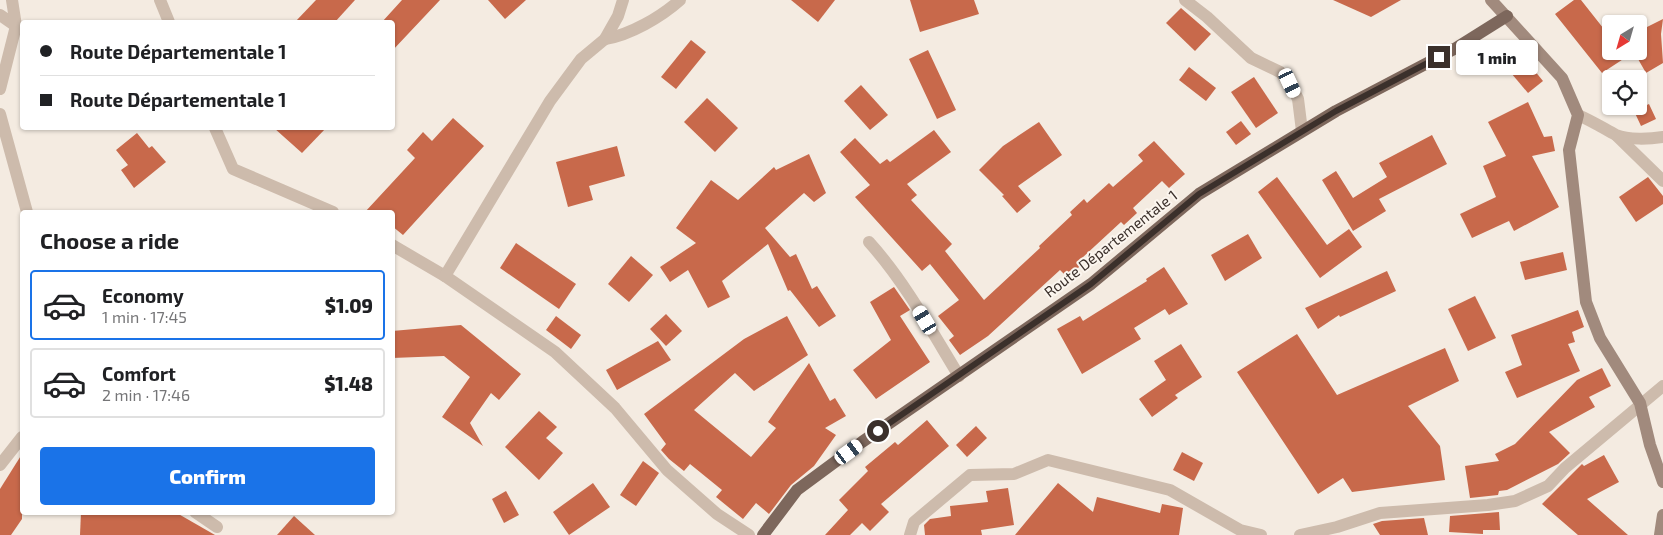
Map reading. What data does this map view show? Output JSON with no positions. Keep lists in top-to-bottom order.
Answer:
{
  "streets": {
    "main road": ["Route Départementale 1"]
  },
  "north": "bottom left",
  "page": {
    "banner": ["Route Départementale 1", "Route Départementale 1"],
    "bubble": "1 min",
    "heading": "Choose a ride",
    "list": [
      {
        "name": "Economy",
        "note": "1 min · 17:45",
        "value": "$1.09"
      },
      {
        "name": "Comfort",
        "note": "2 min · 17:46",
        "value": "$1.48"
      }
    ],
    "buttons": "Confirm"
  }
}
